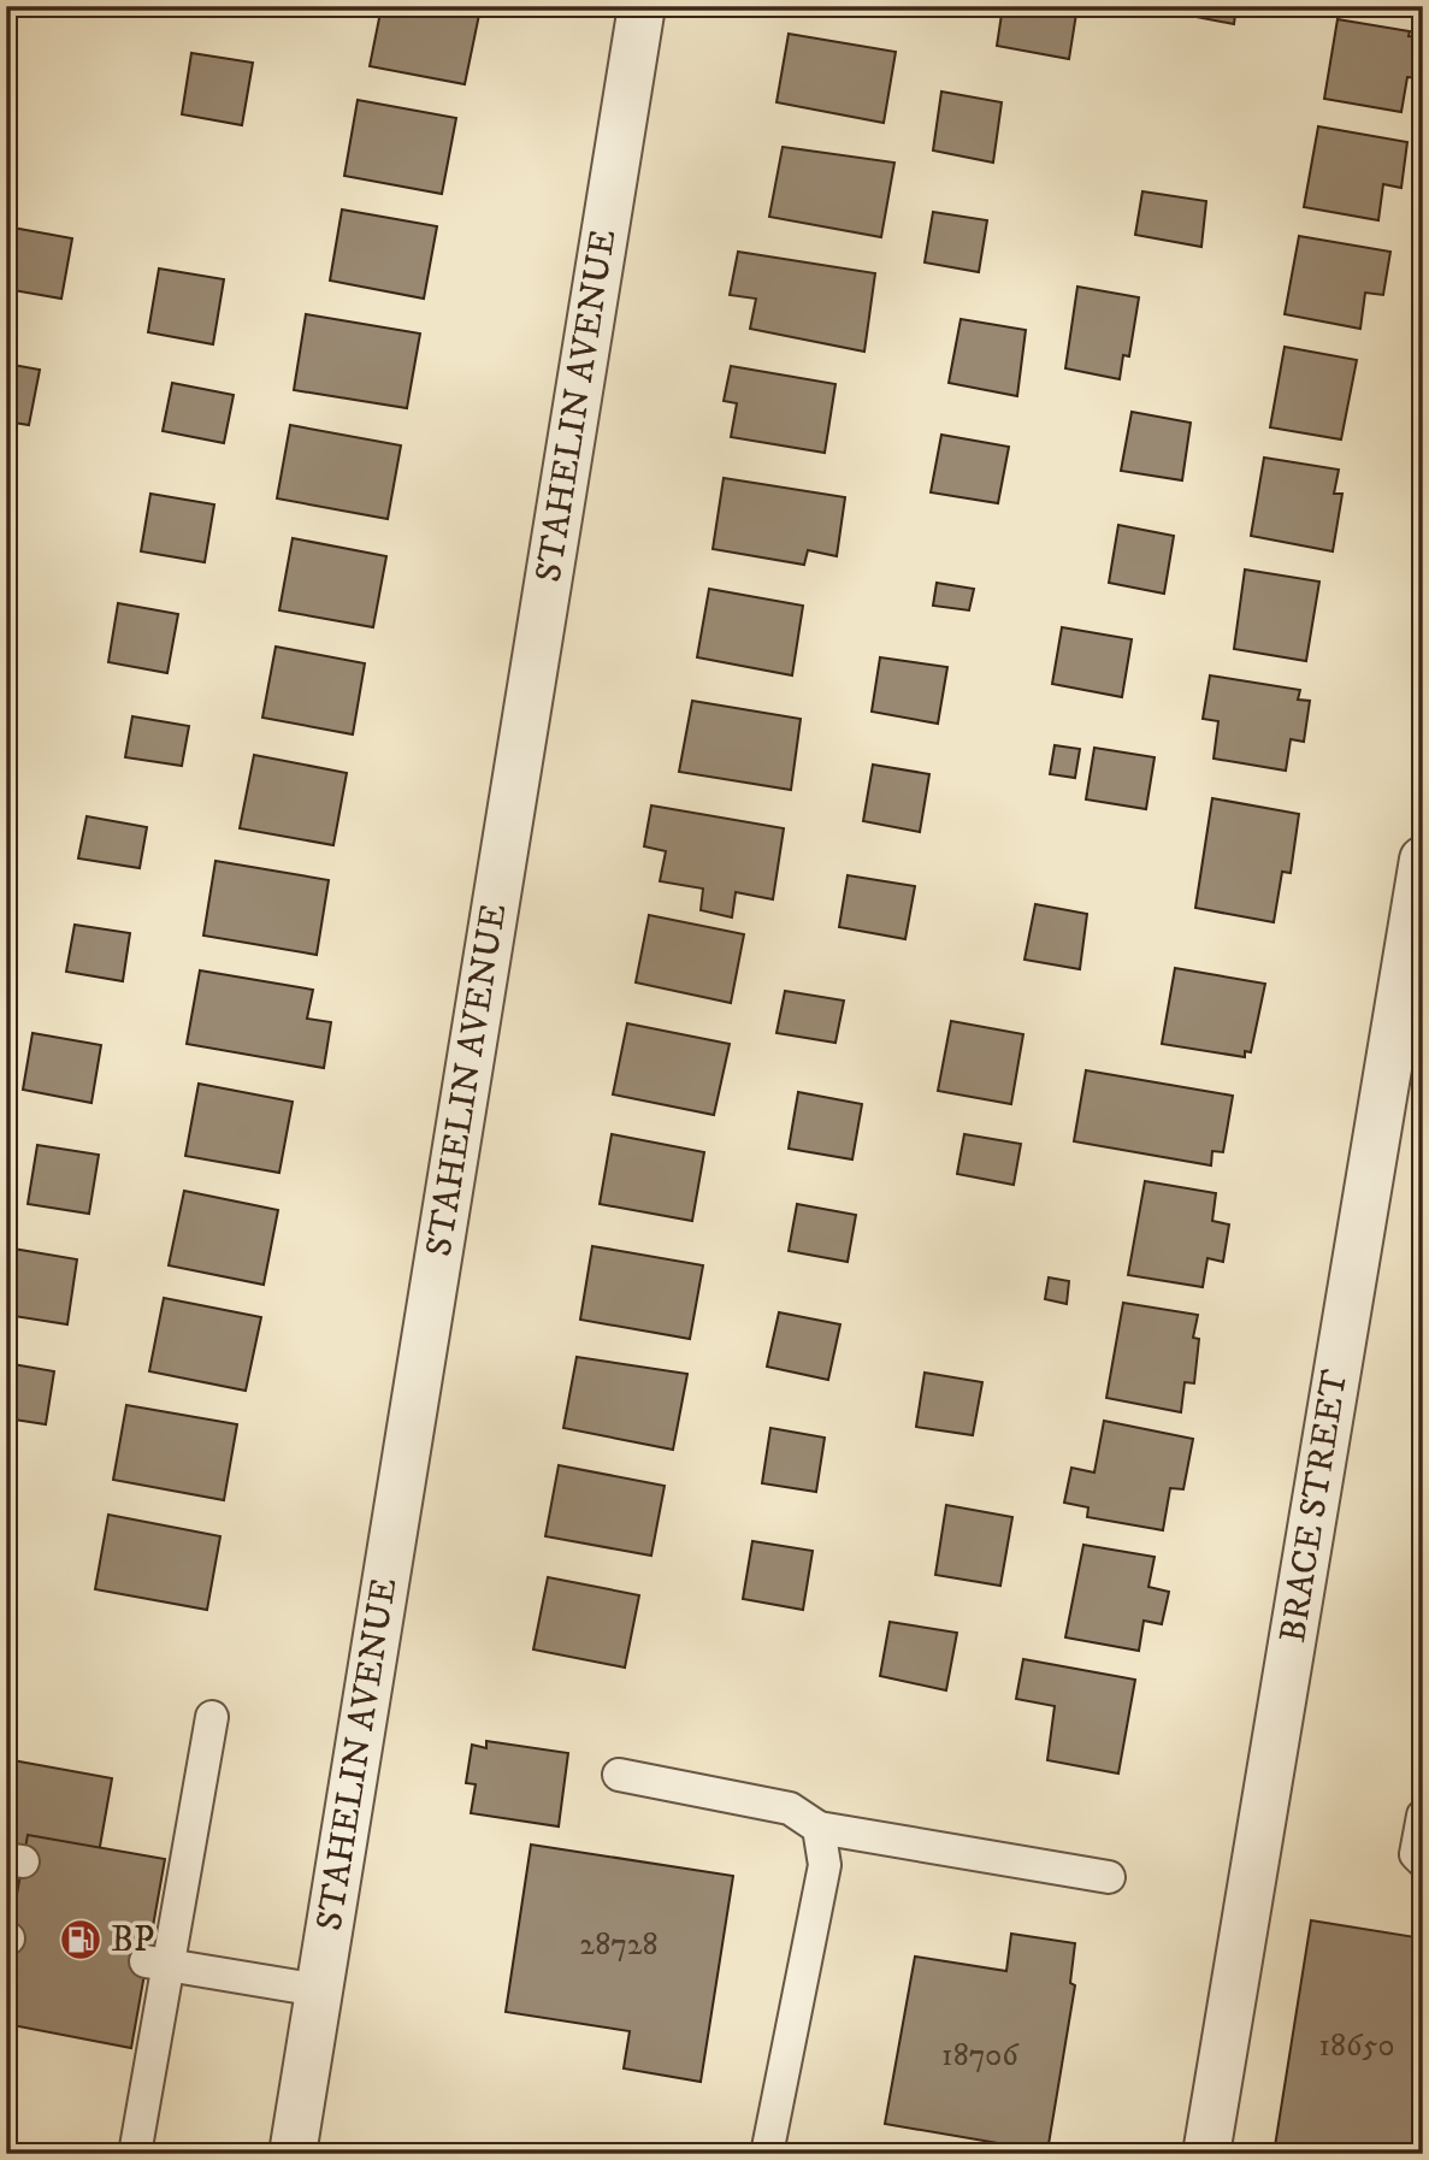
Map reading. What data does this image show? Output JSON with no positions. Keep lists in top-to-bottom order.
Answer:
{
  "streets": {
    "street": ["STAHELIN AVENUE", "BRACE STREET"]
  },
  "places": {
    "fuel station": ["BP"]
  },
  "house_numbers": ["28728", "18650", "18706"]
}
